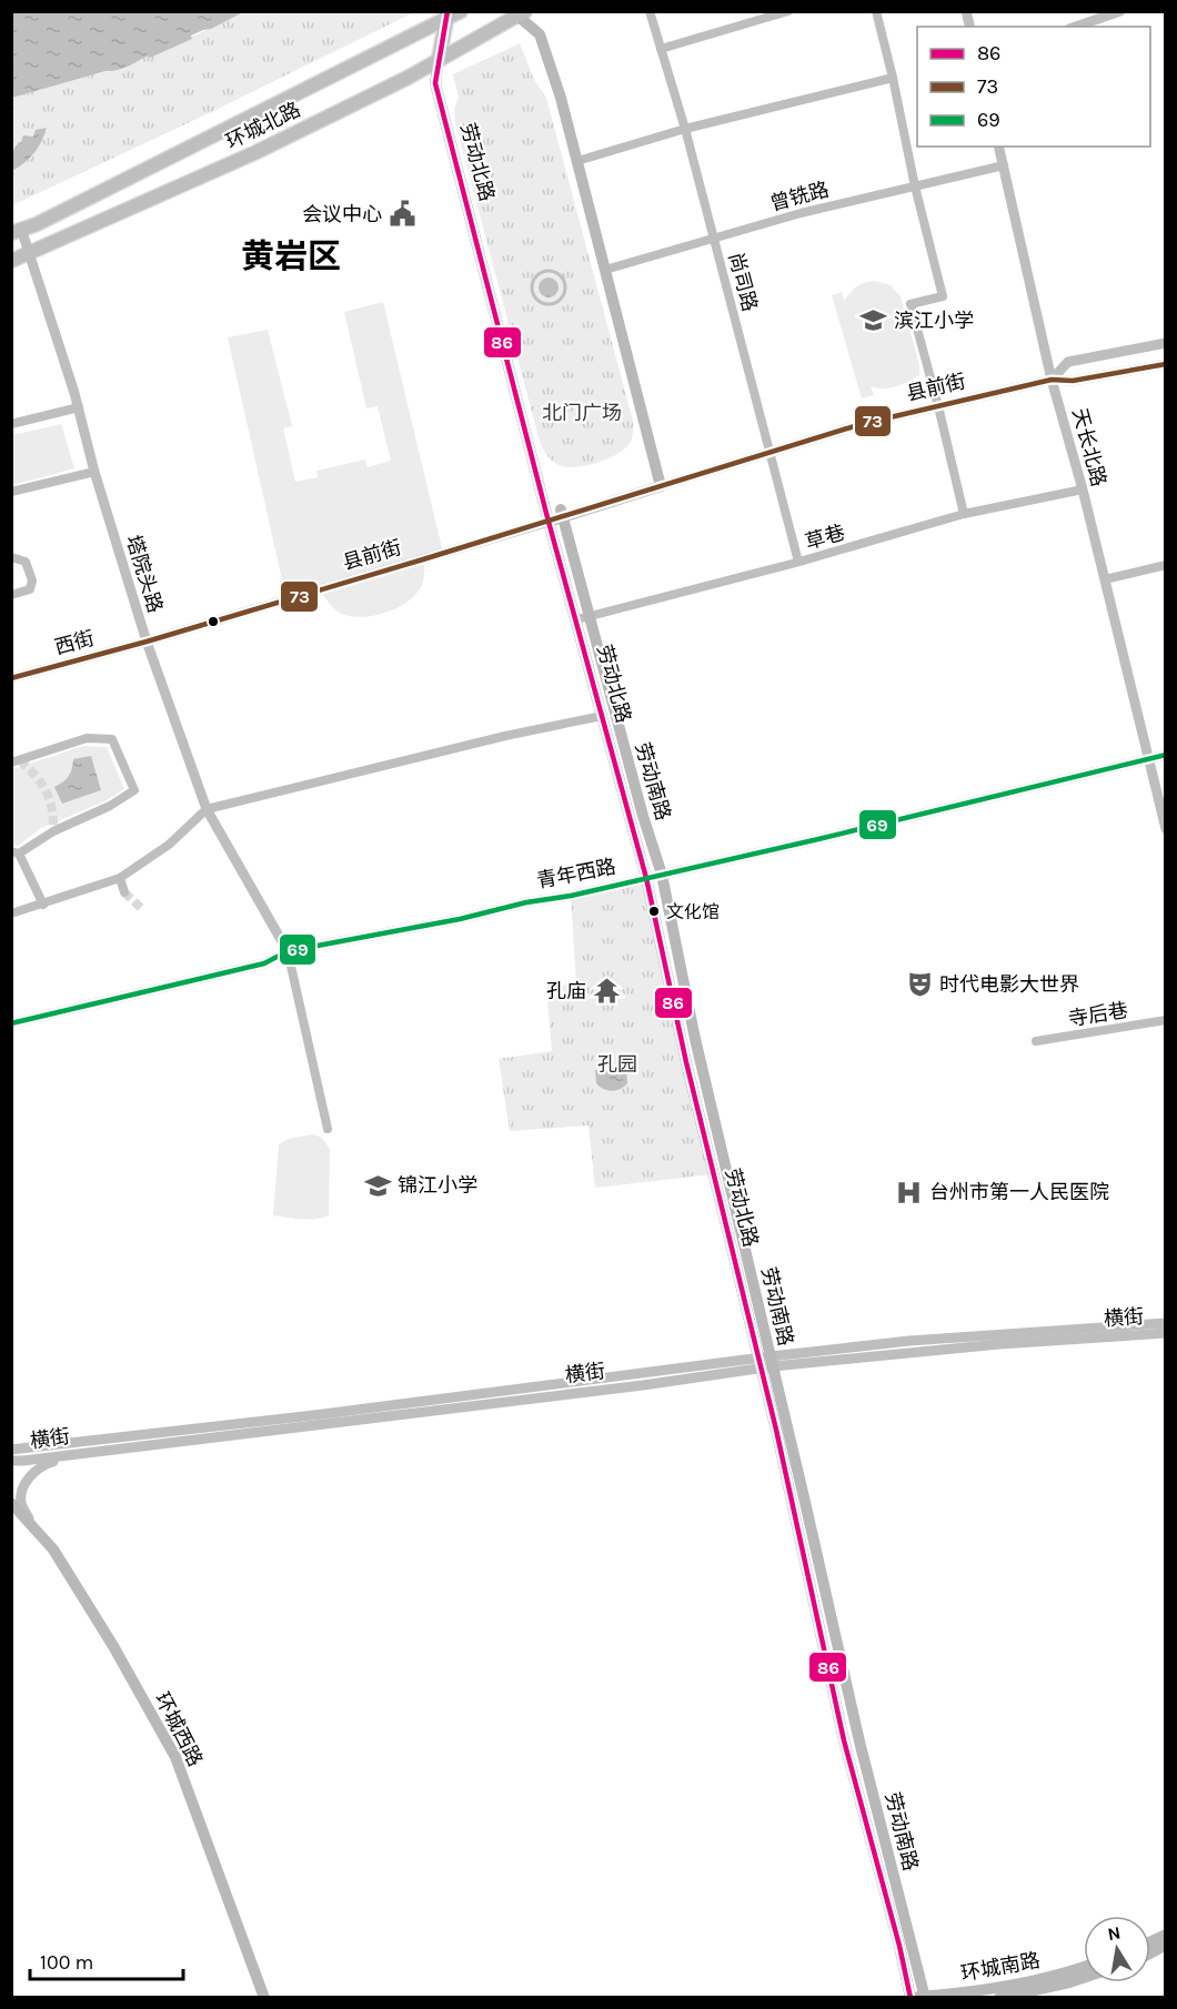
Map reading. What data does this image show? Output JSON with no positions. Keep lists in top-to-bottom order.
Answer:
{
  "streets": {
    "main road": [
      "环城北路",
      "劳动北路",
      "县前街",
      "劳动南路",
      "环城西路",
      "环城南路"
    ],
    "street": [
      "曾铣路",
      "尚司路",
      "天长北路",
      "草巷",
      "塔院头路",
      "西街",
      "青年西路",
      "寺后巷",
      "横街"
    ]
  },
  "crossings": [
    ["环城北路", "劳动北路"],
    ["环城北路", "塔院头路"],
    ["劳动北路", "县前街"],
    ["劳动北路", "草巷"],
    ["劳动北路", "劳动南路"],
    ["劳动北路", "青年西路"],
    ["劳动北路", "横街"],
    ["曾铣路", "尚司路"],
    ["曾铣路", "天长北路"],
    ["尚司路", "县前街"],
    ["尚司路", "草巷"],
    ["县前街", "天长北路"],
    ["县前街", "塔院头路"],
    ["县前街", "西街"],
    ["县前街", "劳动南路"],
    ["天长北路", "草巷"],
    ["天长北路", "青年西路"],
    ["草巷", "劳动南路"],
    ["塔院头路", "西街"],
    ["塔院头路", "青年西路"],
    ["劳动南路", "青年西路"],
    ["劳动南路", "横街"],
    ["劳动南路", "环城南路"]
  ],
  "districts": ["黄岩区"],
  "parks": ["北门广场", "孔园"],
  "places": {
    "public building": ["会议中心"],
    "school or university": ["滨江小学", "锦江小学"],
    "other": ["文化馆"],
    "theatre": ["时代电影大世界"],
    "temple": ["孔庙"],
    "hospital": ["台州市第一人民医院"]
  },
  "lines": ["transit line 86", "transit line 73", "transit line 69"],
  "legend": ["86", "73", "69"],
  "scale_bar": "100 m",
  "north": "top"
}
